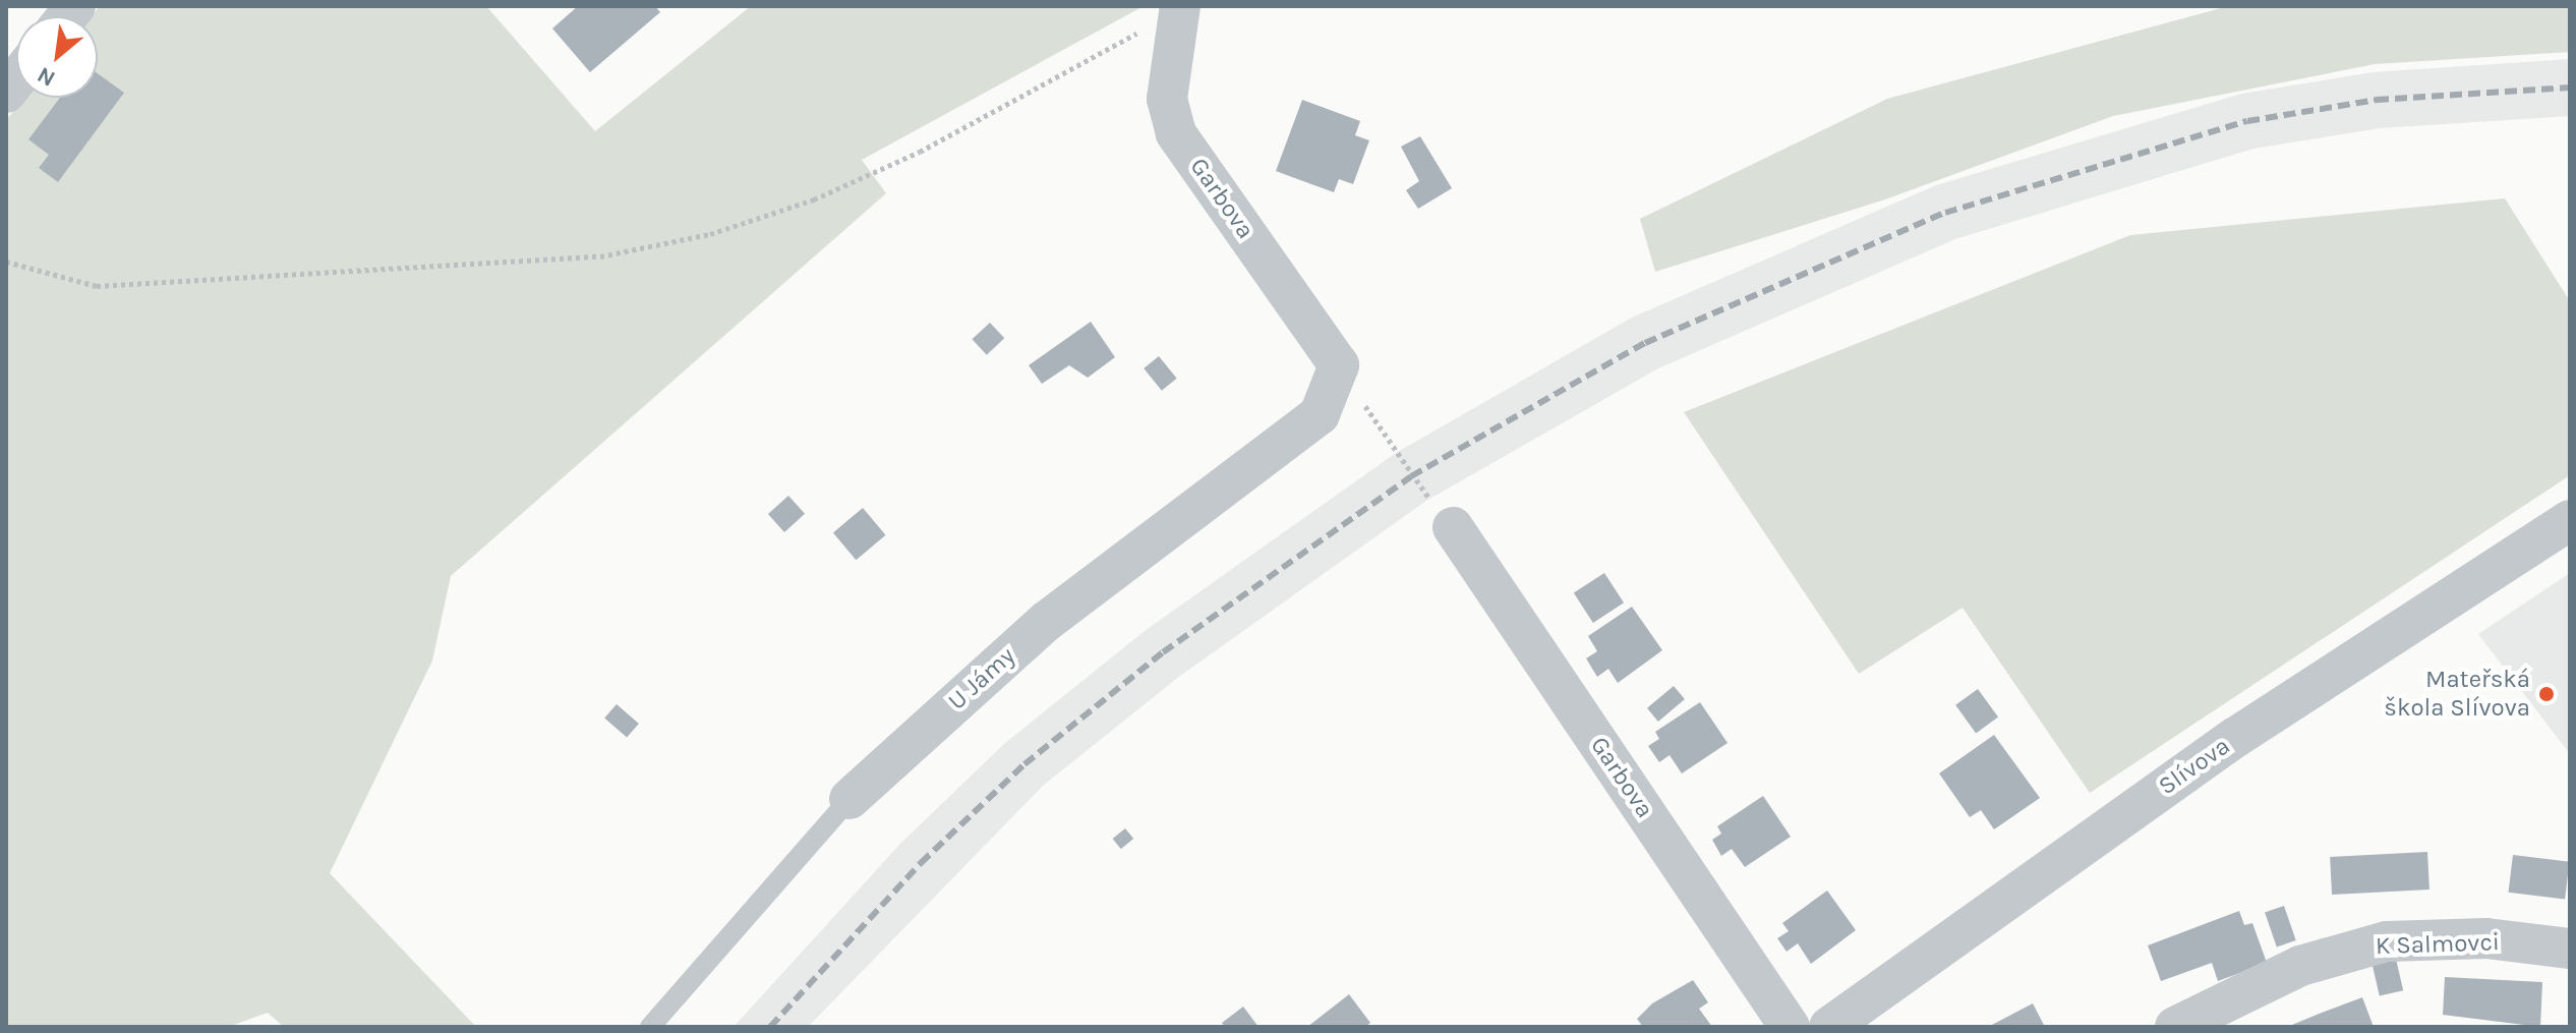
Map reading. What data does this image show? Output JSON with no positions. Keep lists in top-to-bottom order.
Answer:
{
  "streets": {
    "street": [
      "Garbova",
      "U Jámy",
      "Slívova",
      "K Salmovci"
    ]
  },
  "crossings": [
    ["Garbova", "U Jámy"]
  ],
  "places": ["Mateřská škola Slívova"],
  "north": "bottom left"
}
